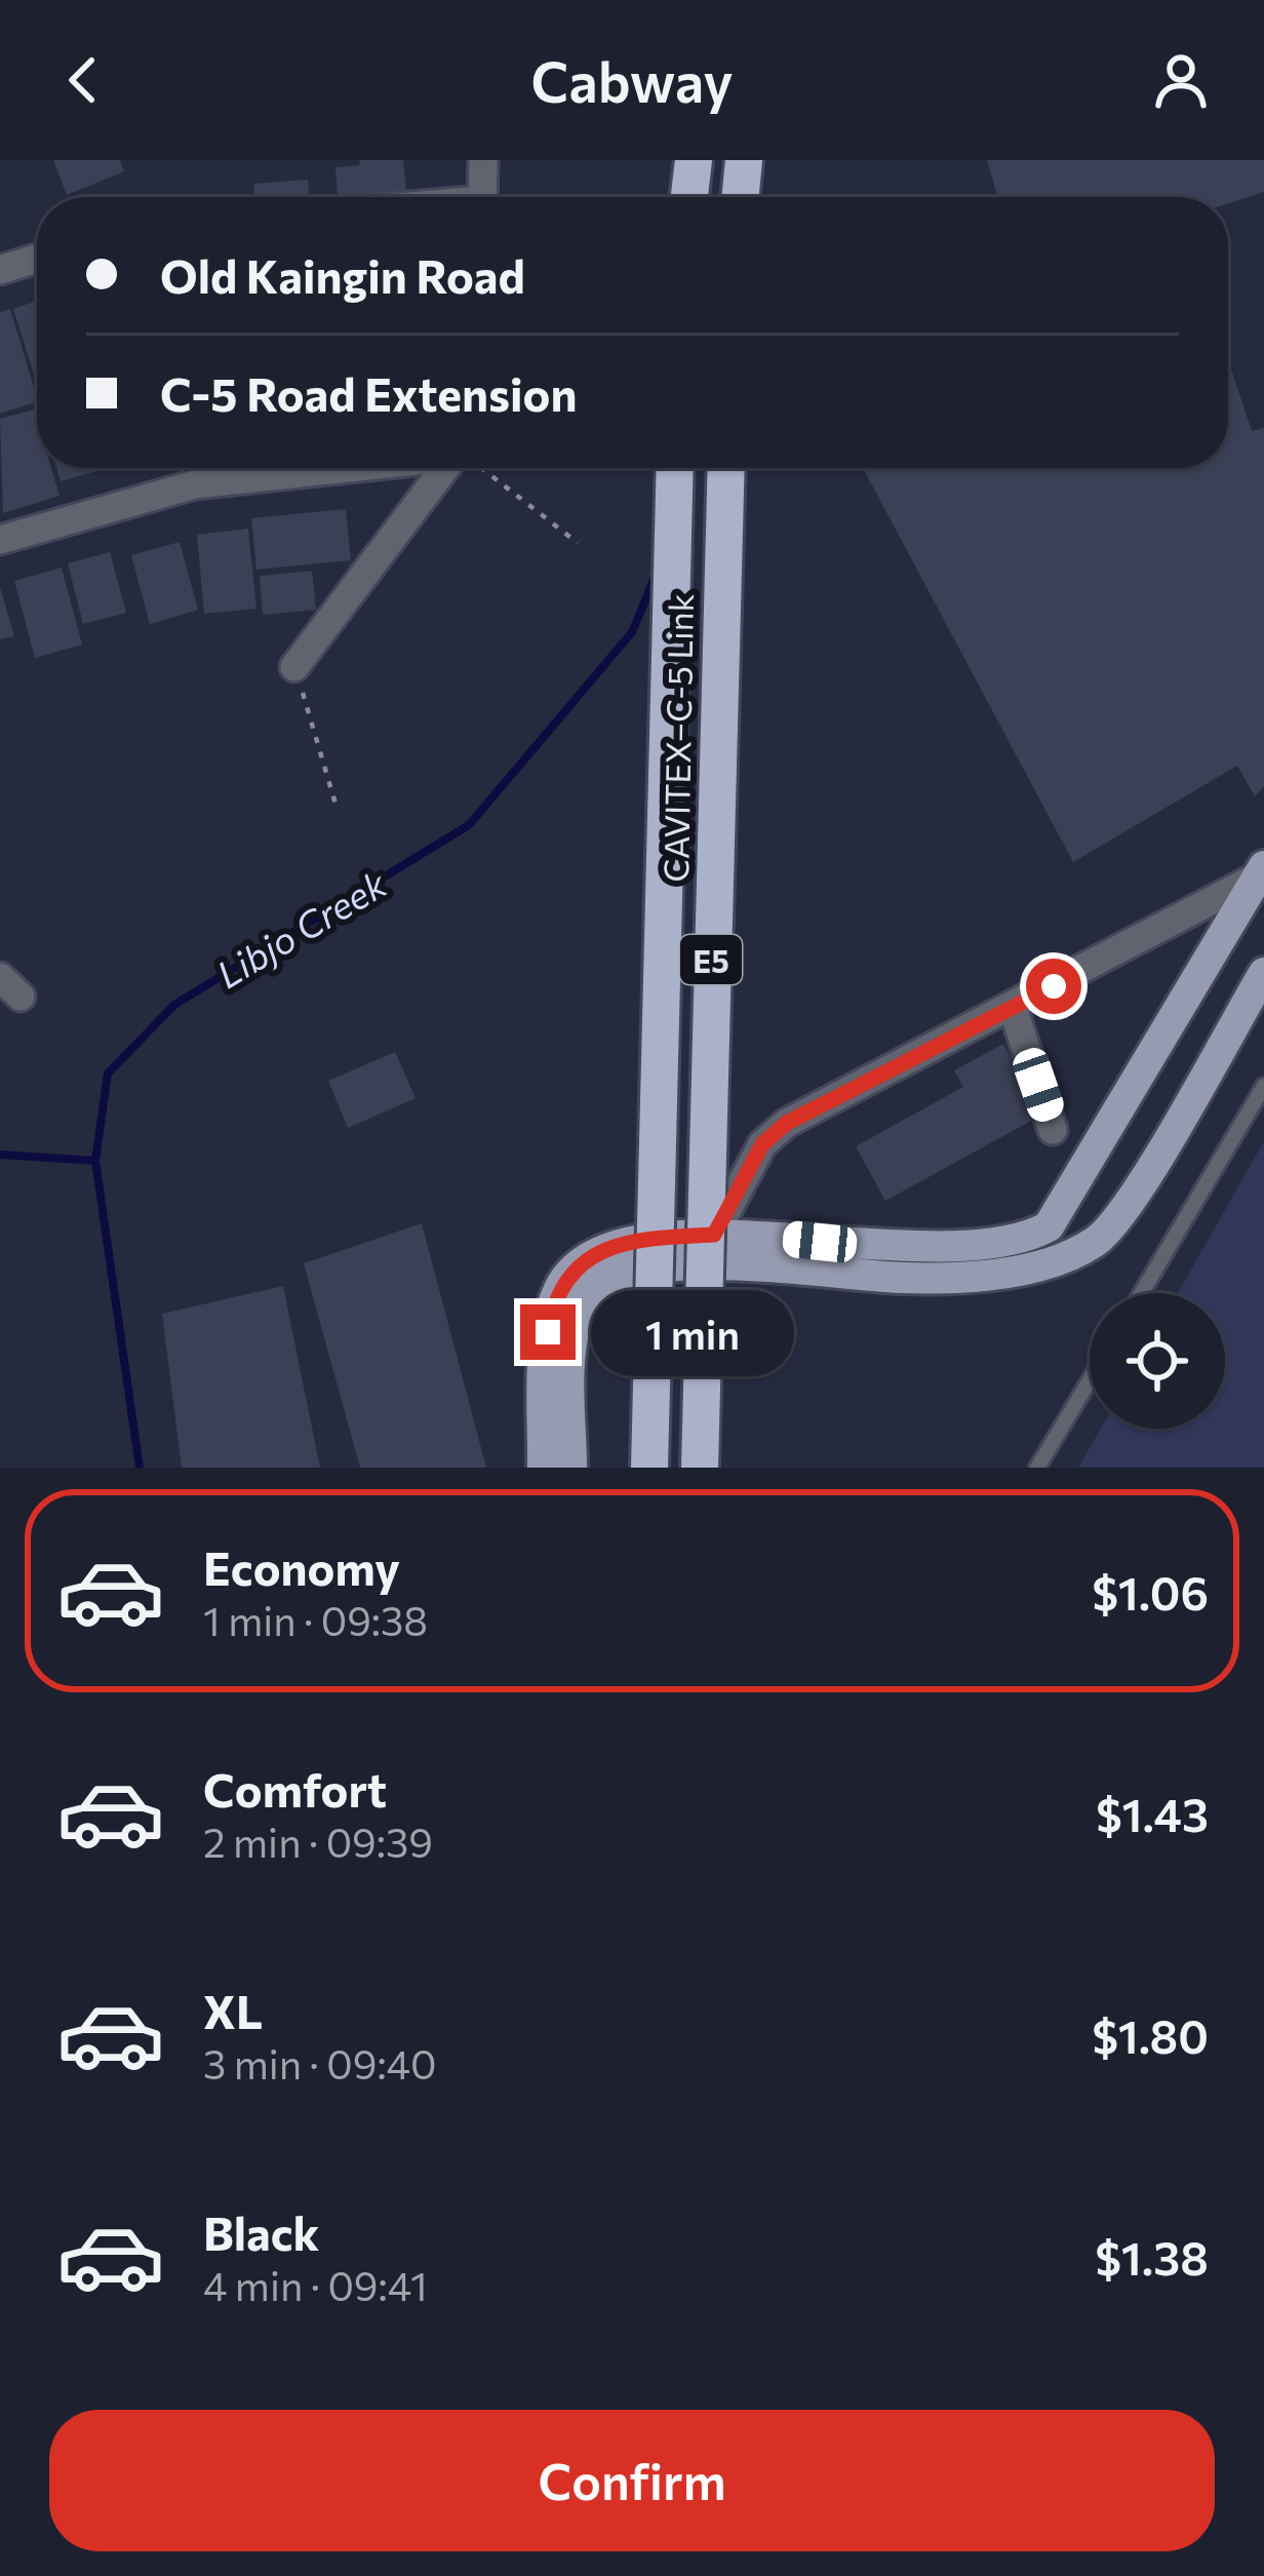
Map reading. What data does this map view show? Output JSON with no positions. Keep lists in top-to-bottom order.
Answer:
{
  "streets": {
    "highway": ["CAVITEX–C-5 Link", "E5"]
  },
  "water": ["Libjo Creek"],
  "page": {
    "header": "Cabway",
    "banner": ["Old Kaingin Road", "C-5 Road Extension"],
    "bubble": "1 min",
    "list": [
      {
        "name": "Economy",
        "note": "1 min · 09:38",
        "value": "$1.06"
      },
      {
        "name": "Comfort",
        "note": "2 min · 09:39",
        "value": "$1.43"
      },
      {
        "name": "XL",
        "note": "3 min · 09:40",
        "value": "$1.80"
      },
      {
        "name": "Black",
        "note": "4 min · 09:41",
        "value": "$1.38"
      }
    ],
    "buttons": "Confirm"
  }
}
